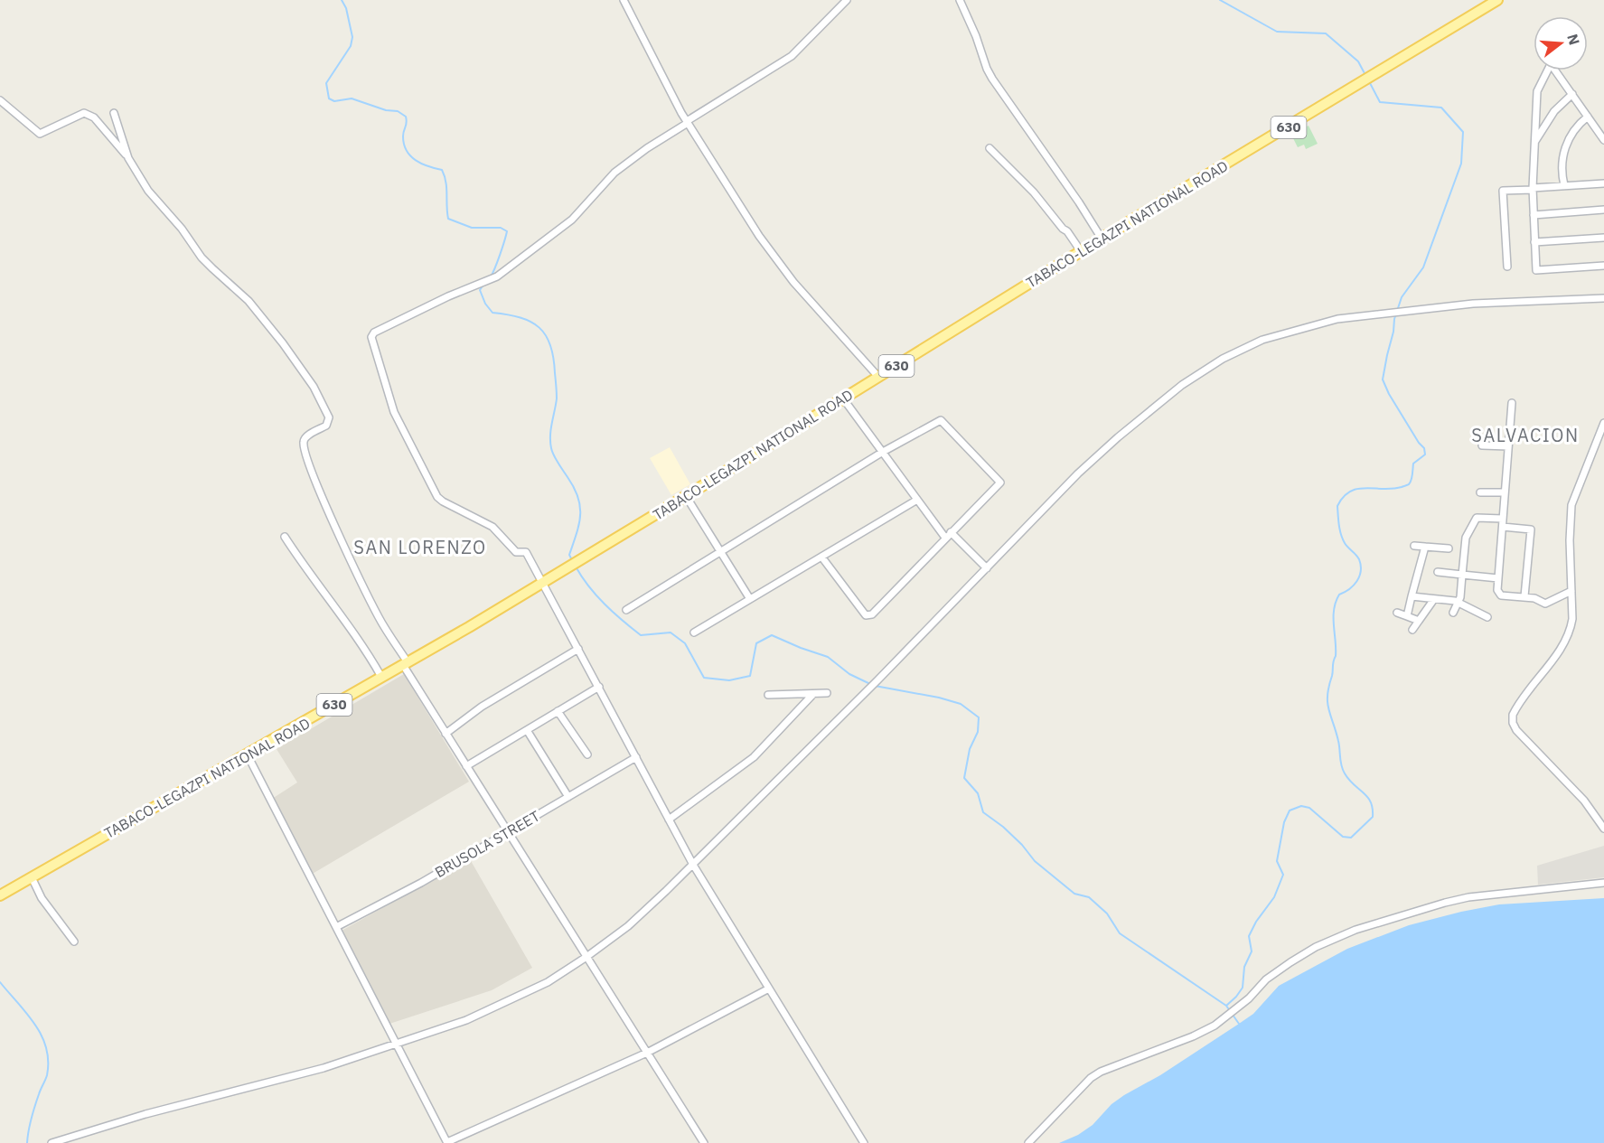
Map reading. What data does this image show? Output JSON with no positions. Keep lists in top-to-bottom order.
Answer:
{
  "streets": {
    "main road": ["630", "TABACO-LEGAZPI NATIONAL ROAD"],
    "street": ["BRUSOLA STREET"]
  },
  "districts": ["SALVACION", "SAN LORENZO"],
  "north": "right"
}
